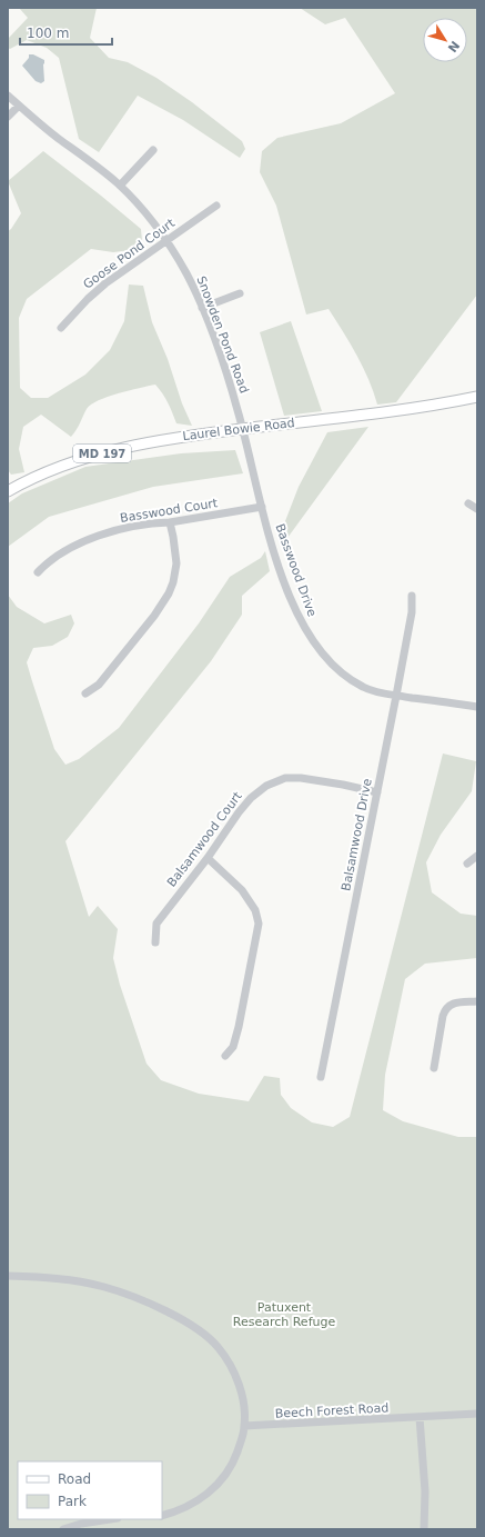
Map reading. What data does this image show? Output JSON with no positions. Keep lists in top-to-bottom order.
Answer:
{
  "streets": {
    "main road": ["Laurel Bowie Road", "MD 197"],
    "street": [
      "Goose Pond Court",
      "Snowden Pond Road",
      "Basswood Court",
      "Basswood Drive",
      "Balsamwood Drive",
      "Balsamwood Court",
      "Beech Forest Road"
    ]
  },
  "crossings": [
    ["Goose Pond Court", "Snowden Pond Road"],
    ["Snowden Pond Road", "Laurel Bowie Road"],
    ["Snowden Pond Road", "Basswood Drive"],
    ["Laurel Bowie Road", "Basswood Drive"],
    ["Basswood Court", "Basswood Drive"],
    ["Basswood Drive", "Balsamwood Drive"],
    ["Balsamwood Drive", "Balsamwood Court"]
  ],
  "parks": ["Patuxent Research Refuge"],
  "legend": ["Road", "Park"],
  "scale_bar": "100 m",
  "north": "bottom right"
}
